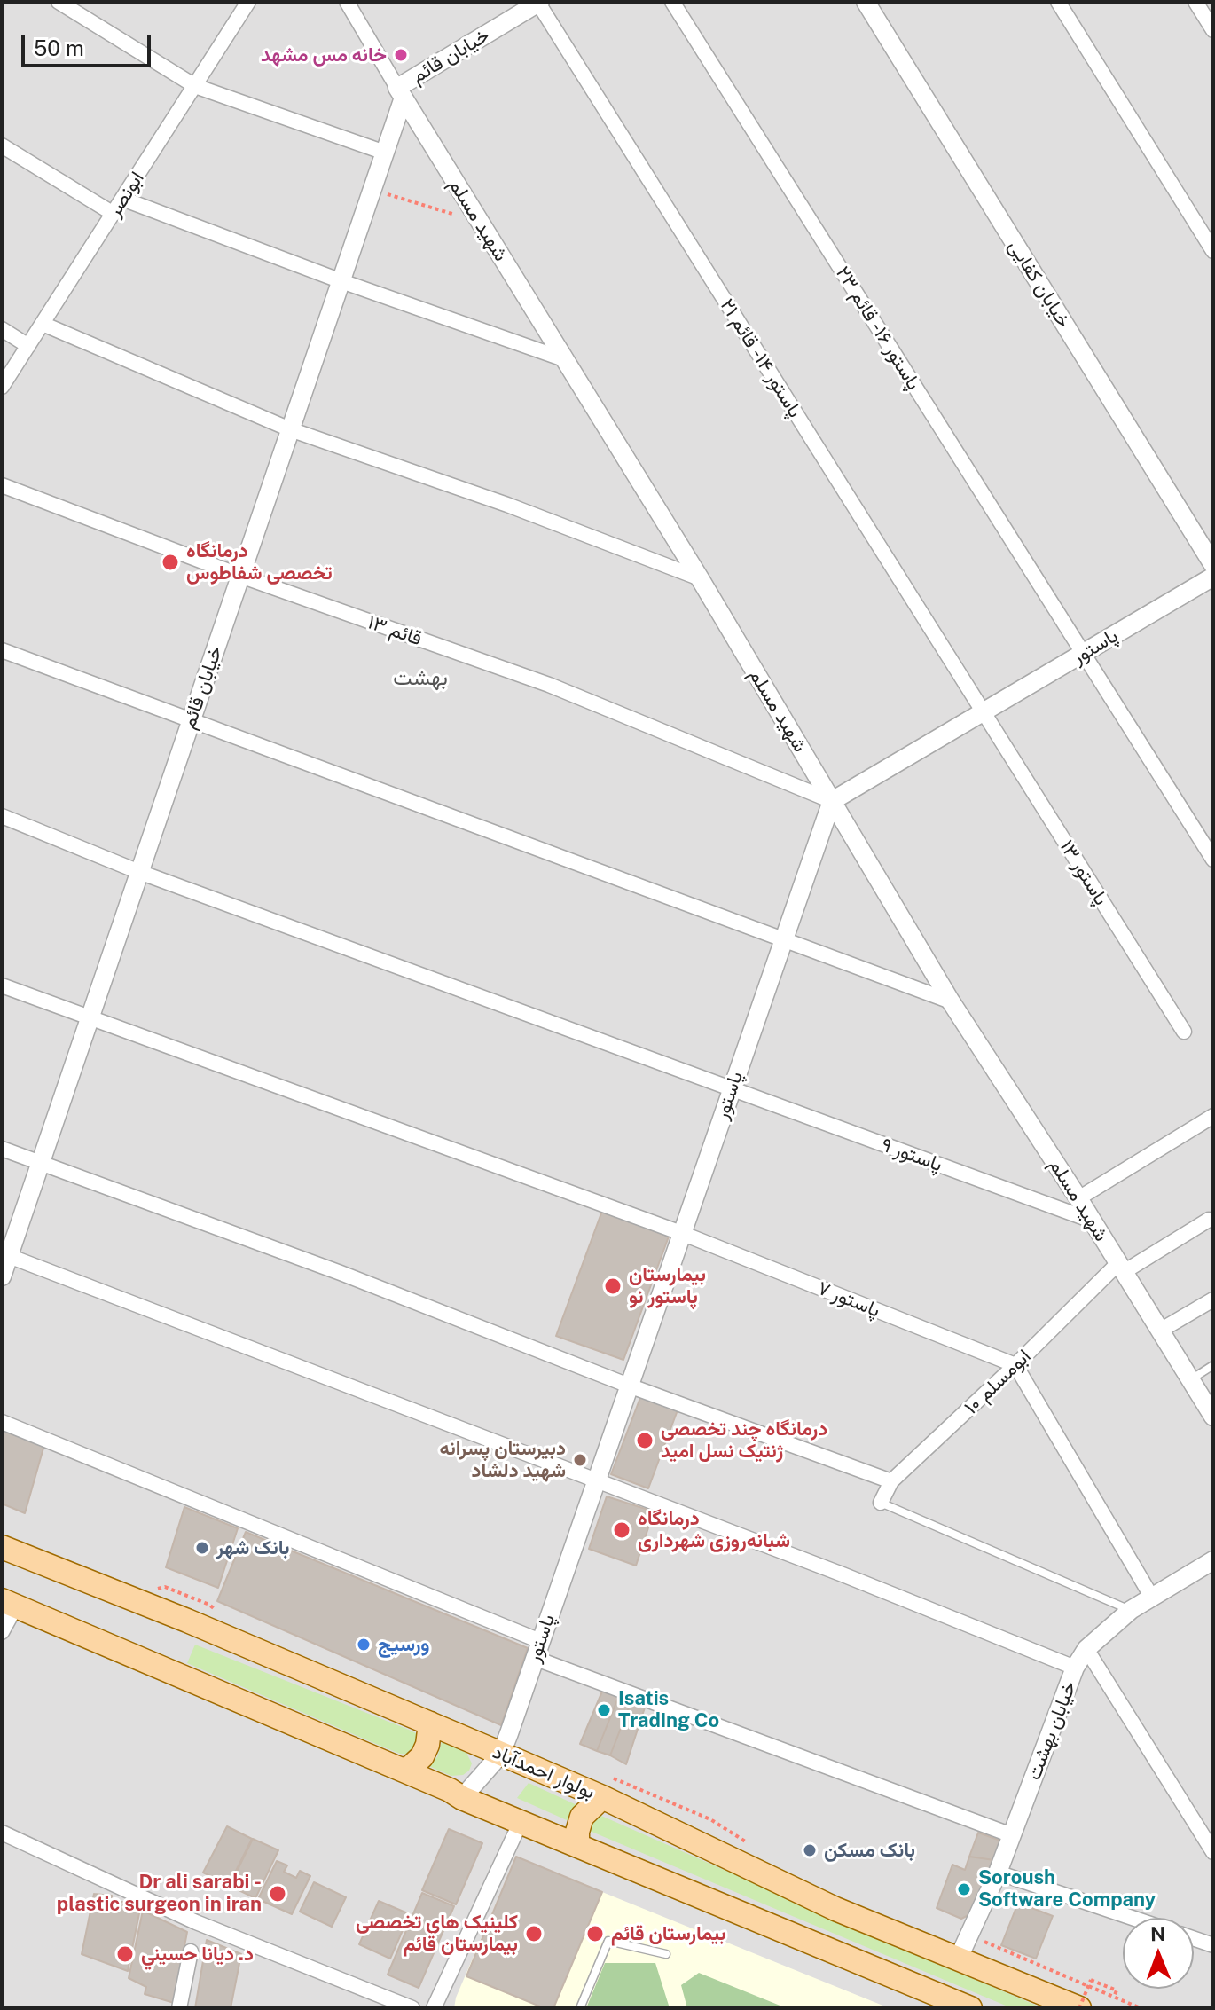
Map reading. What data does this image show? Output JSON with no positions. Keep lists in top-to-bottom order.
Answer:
{
  "streets": {
    "main road": ["بولوار احمدآباد"],
    "street": [
      "خیابان قائم",
      "ابونصر",
      "شهید مسلم",
      "خیابان کفایی",
      "پاستور ۱۶- قائم ۲۳",
      "پاستور ۱۴- قائم ۲۱",
      "قائم ۱۳",
      "پاستور",
      "پاستور ۱۳",
      "پاستور ۹",
      "پاستور ۷",
      "ابومسلم ۱۰",
      "خیابان بهشت"
    ]
  },
  "crossings": [
    ["خیابان قائم", "شهید مسلم"],
    ["خیابان قائم", "پاستور ۱۴- قائم ۲۱"],
    ["خیابان قائم", "قائم ۱۳"],
    ["خیابان قائم", "پاستور ۹"],
    ["خیابان قائم", "پاستور ۷"],
    ["شهید مسلم", "قائم ۱۳"],
    ["شهید مسلم", "پاستور"],
    ["شهید مسلم", "پاستور ۹"],
    ["شهید مسلم", "ابومسلم ۱۰"],
    ["پاستور ۱۶- قائم ۲۳", "پاستور"],
    ["پاستور ۱۴- قائم ۲۱", "پاستور"],
    ["پاستور ۱۴- قائم ۲۱", "پاستور ۱۳"],
    ["قائم ۱۳", "پاستور"],
    ["پاستور", "پاستور ۱۳"],
    ["پاستور", "پاستور ۹"],
    ["پاستور", "پاستور ۷"],
    ["پاستور", "بولوار احمدآباد"],
    ["پاستور ۷", "ابومسلم ۱۰"],
    ["خیابان بهشت", "بولوار احمدآباد"]
  ],
  "districts": ["بهشت"],
  "places": [
    "خانه مس مشهد",
    "درمانگاه تخصصی شفاطوس",
    "بیمارستان پاستور نو",
    "درمانگاه چند تخصصی ژنتیک نسل امید",
    "دبیرستان پسرانه شهید دلشاد",
    "درمانگاه شبانه‌روزی شهرداری",
    "بانک شهر",
    "ورسیج",
    "Isatis Trading Co",
    "بانک مسکن",
    "Soroush Software Company",
    "Dr ali sarabi - plastic surgeon in iran",
    "کلینیک های تخصصی بیمارستان قائم",
    "بیمارستان قائم",
    "د. ديانا حسيني"
  ],
  "scale_bar": "50 m",
  "north": "top"
}
